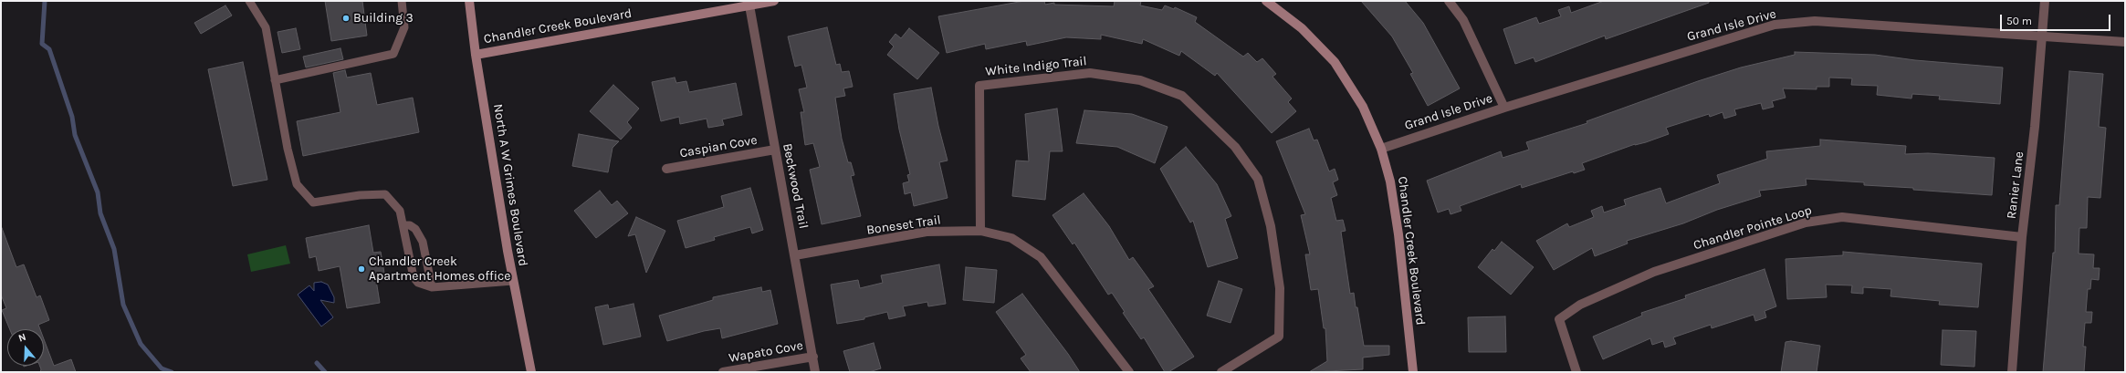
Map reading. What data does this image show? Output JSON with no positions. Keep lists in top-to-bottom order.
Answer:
{
  "streets": {
    "street": [
      "Grand Isle Drive",
      "Chandler Creek Boulevard",
      "White Indigo Trail",
      "Caspian Cove",
      "North A W Grimes Boulevard",
      "Ranier Lane",
      "Beckwood Trail",
      "Boneset Trail",
      "Chandler Pointe Loop",
      "Wapato Cove"
    ]
  },
  "crossings": [
    ["Grand Isle Drive", "Chandler Creek Boulevard"],
    ["Grand Isle Drive", "Ranier Lane"],
    ["Chandler Creek Boulevard", "North A W Grimes Boulevard"],
    ["Chandler Creek Boulevard", "Beckwood Trail"],
    ["White Indigo Trail", "Boneset Trail"],
    ["Caspian Cove", "Beckwood Trail"],
    ["Ranier Lane", "Chandler Pointe Loop"],
    ["Beckwood Trail", "Boneset Trail"],
    ["Beckwood Trail", "Wapato Cove"]
  ],
  "places": ["Building 3", "Chandler Creek Apartment Homes office"],
  "scale_bar": "50 m",
  "north": "top"
}
